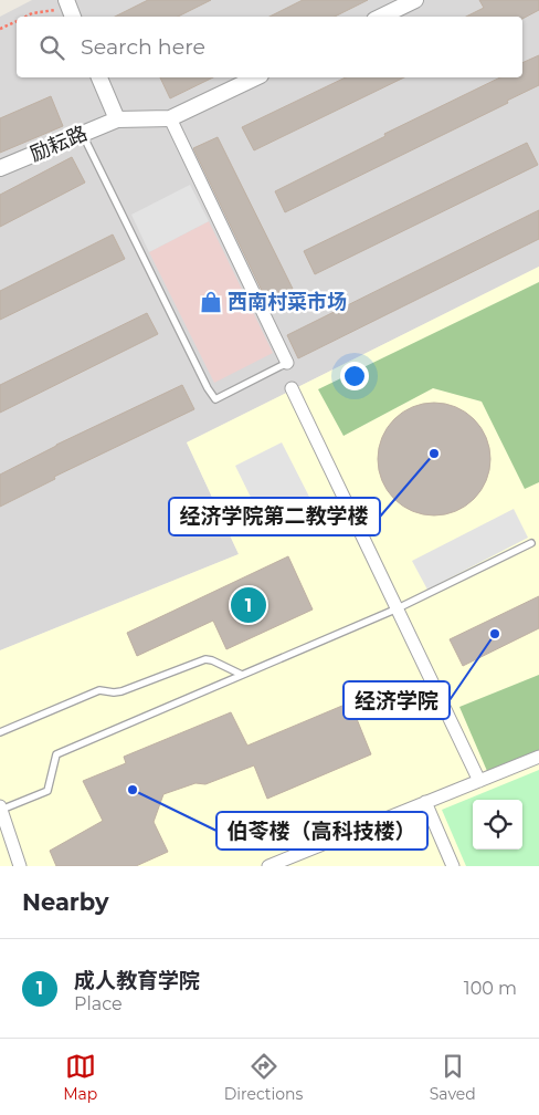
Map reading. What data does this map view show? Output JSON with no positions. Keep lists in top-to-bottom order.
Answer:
{
  "streets": {
    "street": ["励耘路"]
  },
  "places": {
    "shop": ["西南村菜市场"],
    "other": ["经济学院第二教学楼", "经济学院", "伯苓楼（高科技楼）"]
  },
  "page": {
    "search": "Search here",
    "pins": "1",
    "heading": "Nearby",
    "list": [
      {
        "mark": "1",
        "name": "成人教育学院",
        "note": "Place",
        "value": "100 m"
      }
    ],
    "nav": ["Map", "Directions", "Saved"]
  }
}
